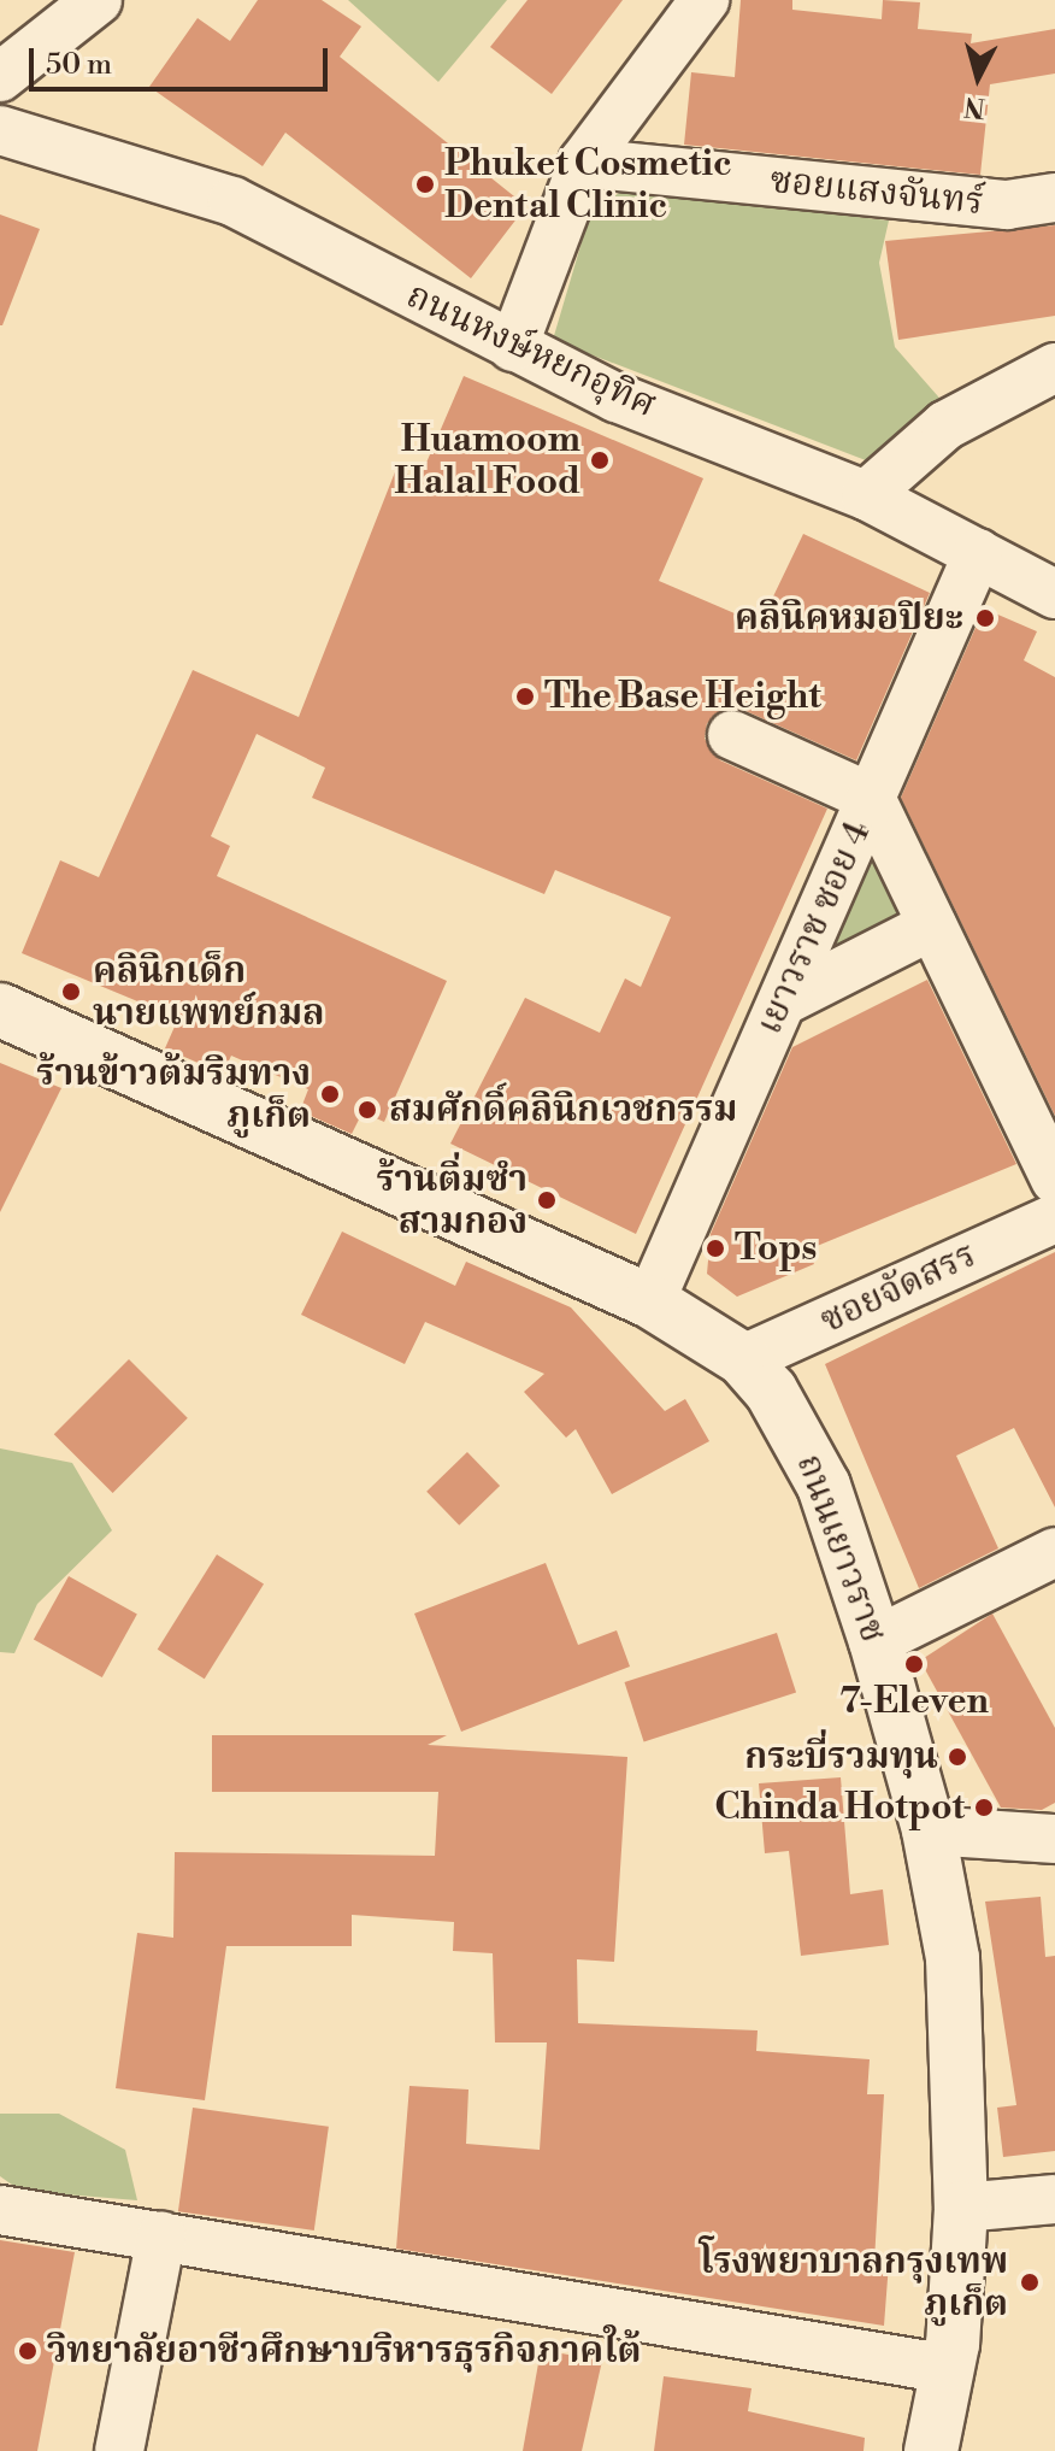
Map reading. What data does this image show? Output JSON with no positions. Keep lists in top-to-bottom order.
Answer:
{
  "streets": {
    "main road": ["ถนนเยาวราช"],
    "street": [
      "ซอยแสงจันทร์",
      "ถนนหงษ์หยกอุทิศ",
      "เยาวราช ซอย 4",
      "ซอยจัดสรร"
    ]
  },
  "crossings": [
    ["ถนนหงษ์หยกอุทิศ", "เยาวราช ซอย 4"],
    ["เยาวราช ซอย 4", "ถนนเยาวราช"],
    ["ซอยจัดสรร", "ถนนเยาวราช"]
  ],
  "places": [
    "Phuket Cosmetic Dental Clinic",
    "Huamoom Halal Food",
    "คลินิคหมอปิยะ",
    "The Base Height",
    "คลินิกเด็ก นายแพทย์กมล",
    "ร้านข้าวต้มริมทาง ภูเก็ต",
    "สมศักดิ์คลินิกเวชกรรม",
    "ร้านติ่มซำ สามกอง",
    "Tops",
    "7-Eleven",
    "กระบี่รวมทุน",
    "Chinda Hotpot",
    "โรงพยาบาลกรุงเทพ ภูเก็ต",
    "วิทยาลัยอาชีวศึกษาบริหารธุรกิจภาคใต้"
  ],
  "scale_bar": "50 m",
  "north": "bottom"
}
